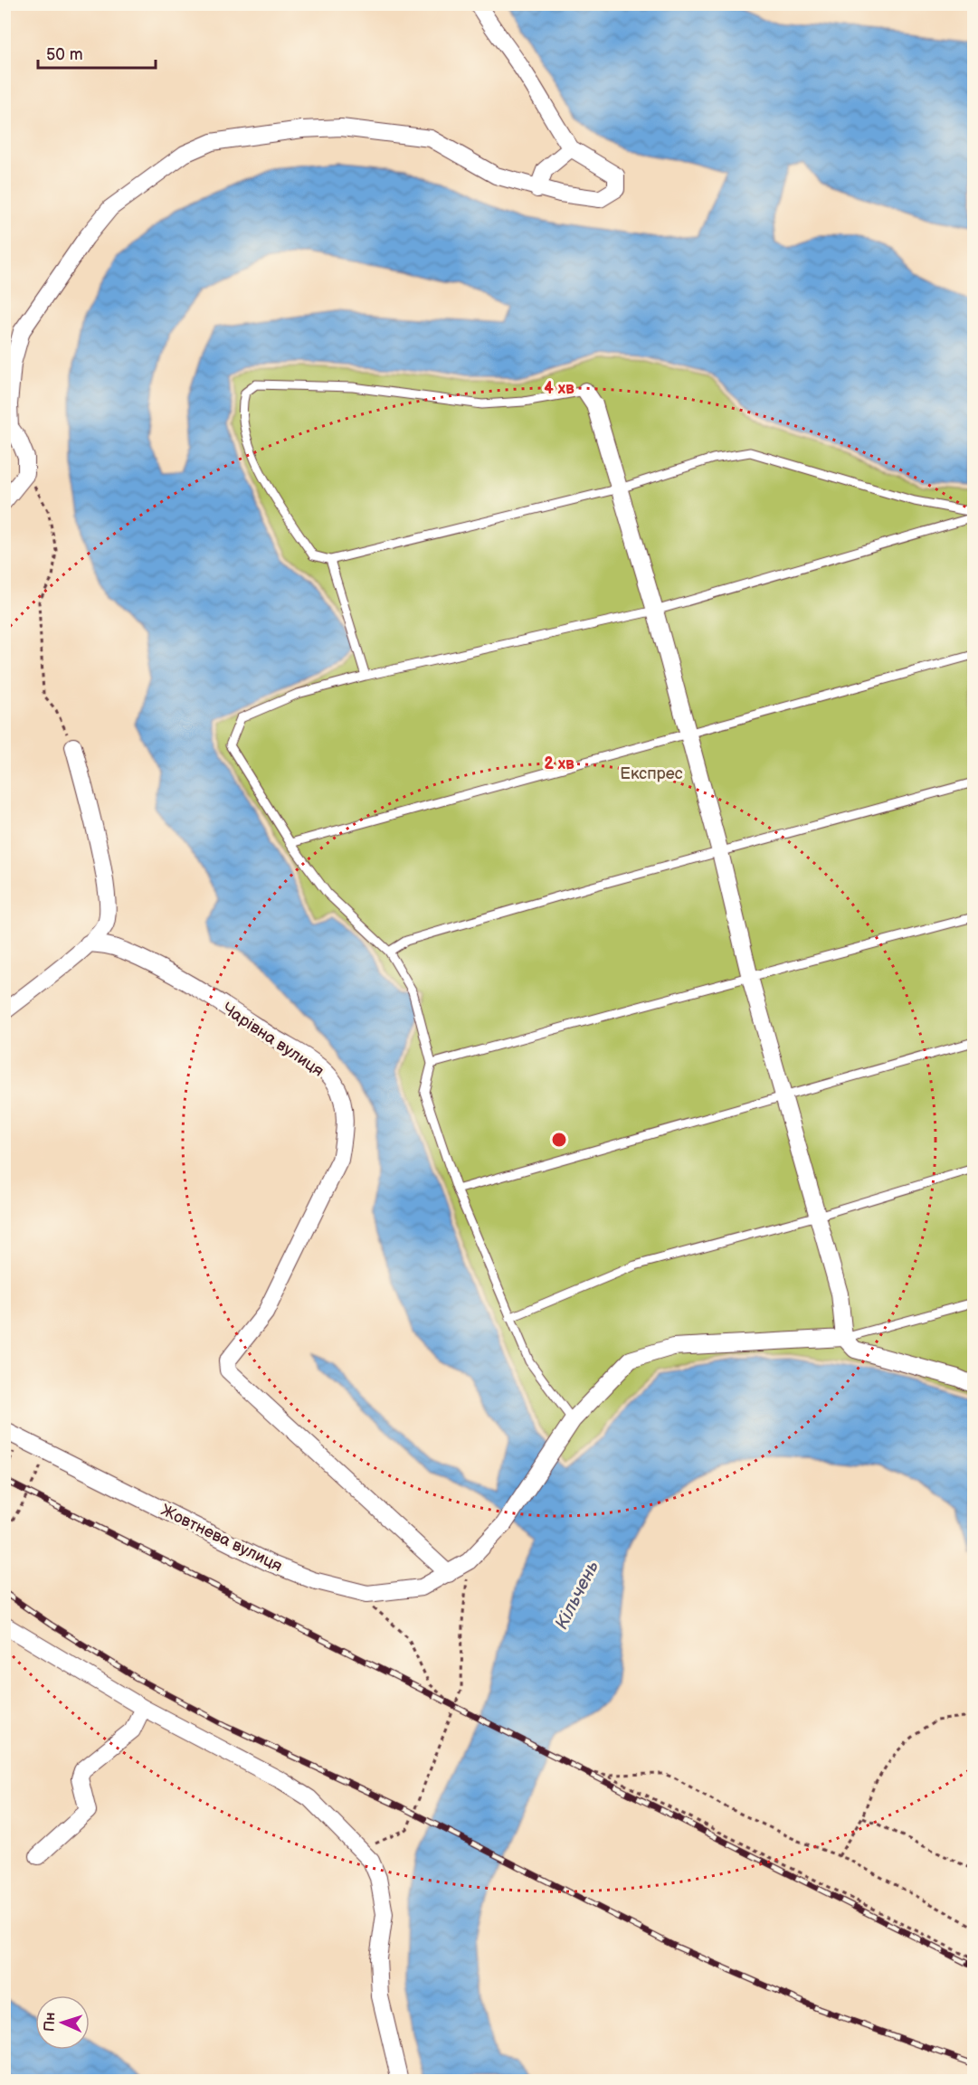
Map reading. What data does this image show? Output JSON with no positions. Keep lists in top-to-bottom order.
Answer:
{
  "streets": {
    "street": ["Чарівна вулиця", "Жовтнева вулиця"]
  },
  "crossings": [
    ["Чарівна вулиця", "Жовтнева вулиця"]
  ],
  "water": ["Кільчень"],
  "parks": ["Експрес"],
  "scale_bar": "50 m",
  "north": "left",
  "rings": ["4 хв", "2 хв"]
}
